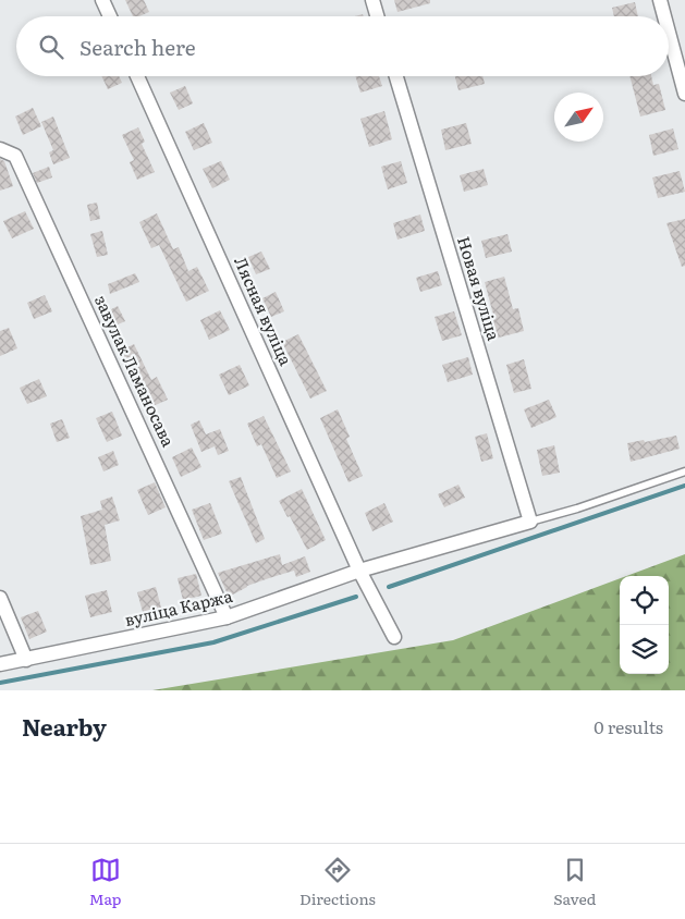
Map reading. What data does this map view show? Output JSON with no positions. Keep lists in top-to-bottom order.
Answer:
{
  "streets": {
    "street": [
      "Новая вуліца",
      "Лясная вуліца",
      "завулак Ламаносава",
      "вуліца Каржа"
    ]
  },
  "crossings": [
    ["Лясная вуліца", "вуліца Каржа"],
    ["завулак Ламаносава", "вуліца Каржа"]
  ],
  "north": "top right",
  "page": {
    "search": "Search here",
    "heading": ["Nearby", "0 results"],
    "nav": ["Map", "Directions", "Saved"]
  }
}
